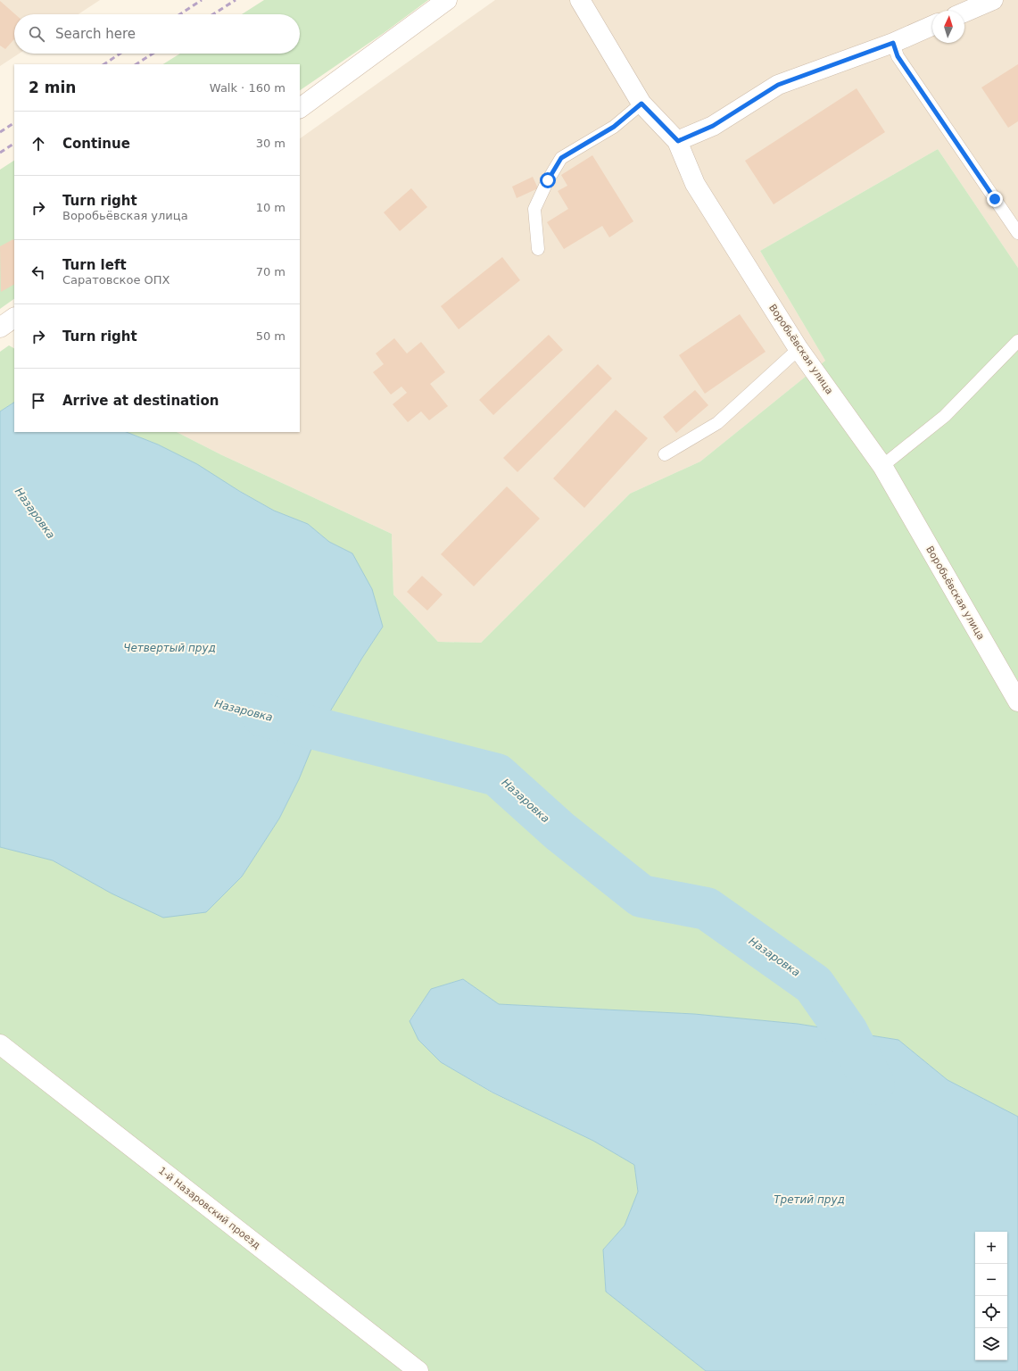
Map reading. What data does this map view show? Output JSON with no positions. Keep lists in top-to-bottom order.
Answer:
{
  "streets": {
    "street": ["Воробьёвская улица", "1-й Назаровский проезд"]
  },
  "water": ["Назаровка", "Четвертый пруд", "Третий пруд"],
  "north": "top",
  "page": {
    "search": "Search here",
    "heading": ["2 min", "Walk · 160 m"],
    "list": [
      ["Continue", "30 m"],
      ["Turn right", "Воробьёвская улица", "10 m"],
      ["Turn left", "Саратовское ОПХ", "70 m"],
      ["Turn right", "50 m"],
      "Arrive at destination"
    ],
    "map_buttons": ["+", "−"]
  }
}
